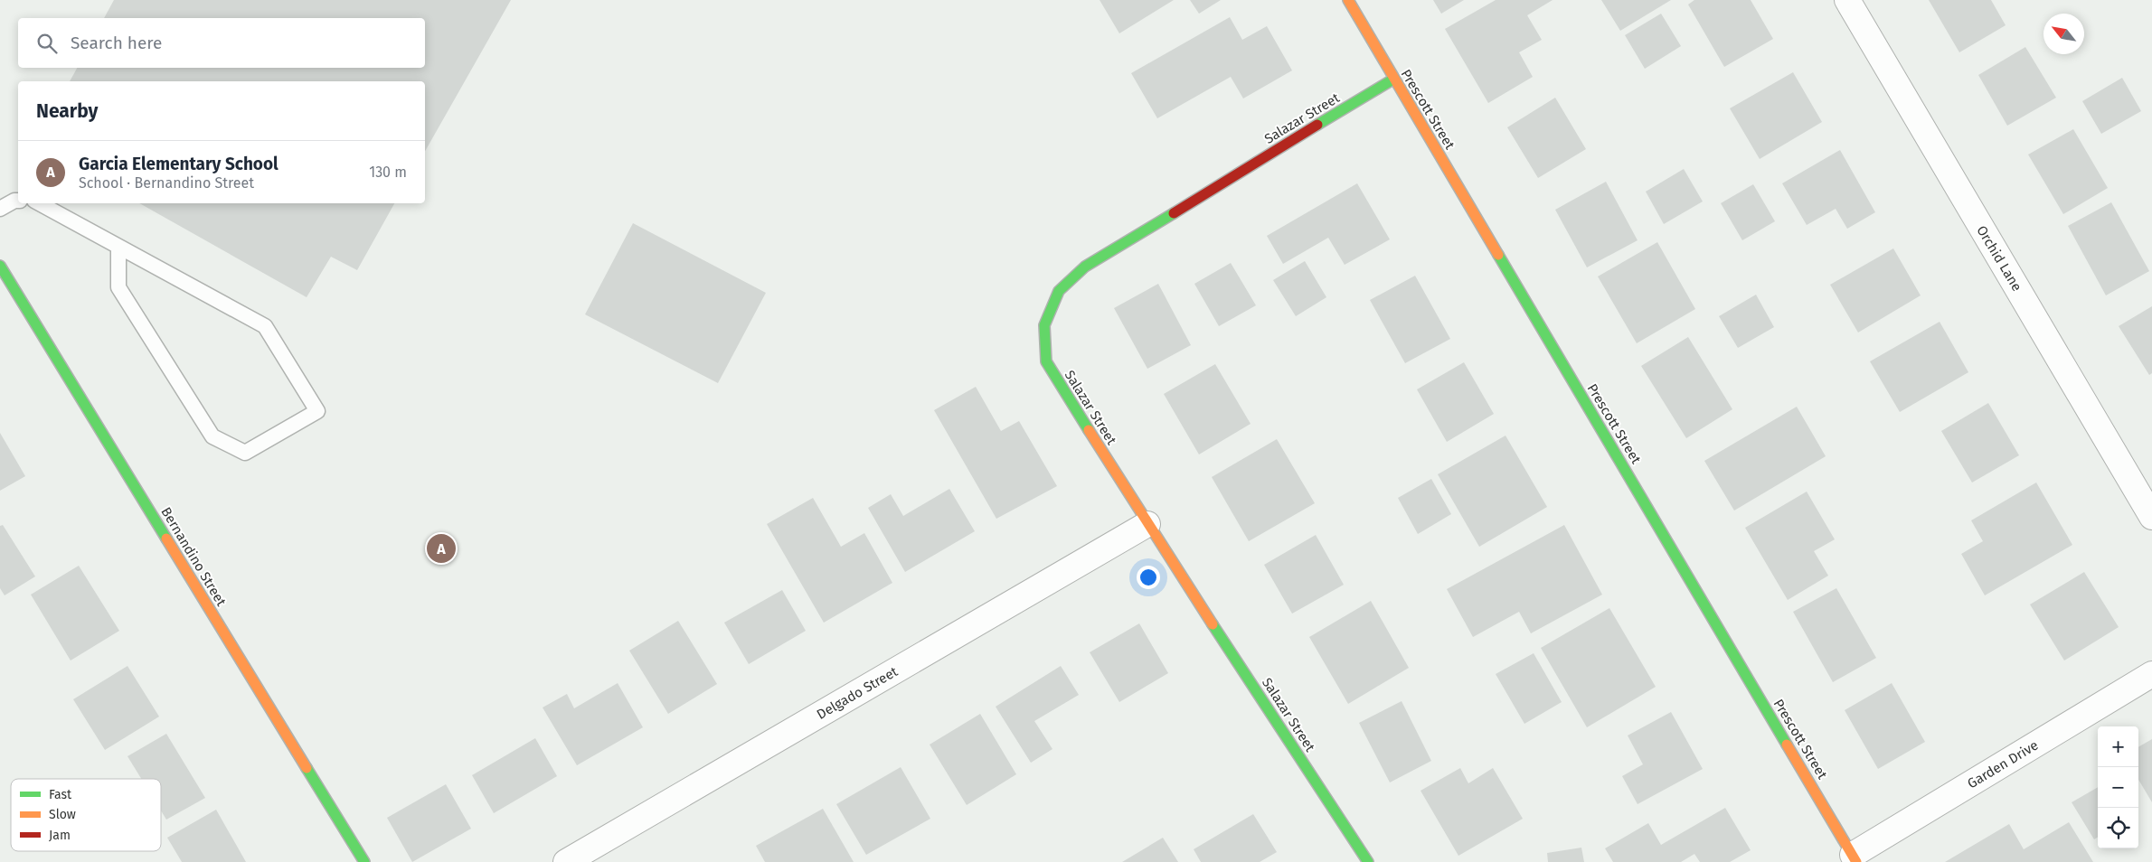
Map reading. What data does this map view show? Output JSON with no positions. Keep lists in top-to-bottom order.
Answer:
{
  "streets": {
    "street": [
      "Prescott Street",
      "Salazar Street",
      "Orchid Lane",
      "Bernandino Street",
      "Delgado Street",
      "Garden Drive"
    ]
  },
  "crossings": [
    ["Prescott Street", "Salazar Street"],
    ["Prescott Street", "Garden Drive"],
    ["Salazar Street", "Delgado Street"]
  ],
  "legend": ["Fast", "Slow", "Jam"],
  "north": "top left",
  "page": {
    "search": "Search here",
    "heading": "Nearby",
    "list": [
      {
        "mark": "A",
        "name": "Garcia Elementary School",
        "note": "School · Bernandino Street",
        "value": "130 m"
      }
    ],
    "pins": "A",
    "map_buttons": ["+", "−"]
  }
}
